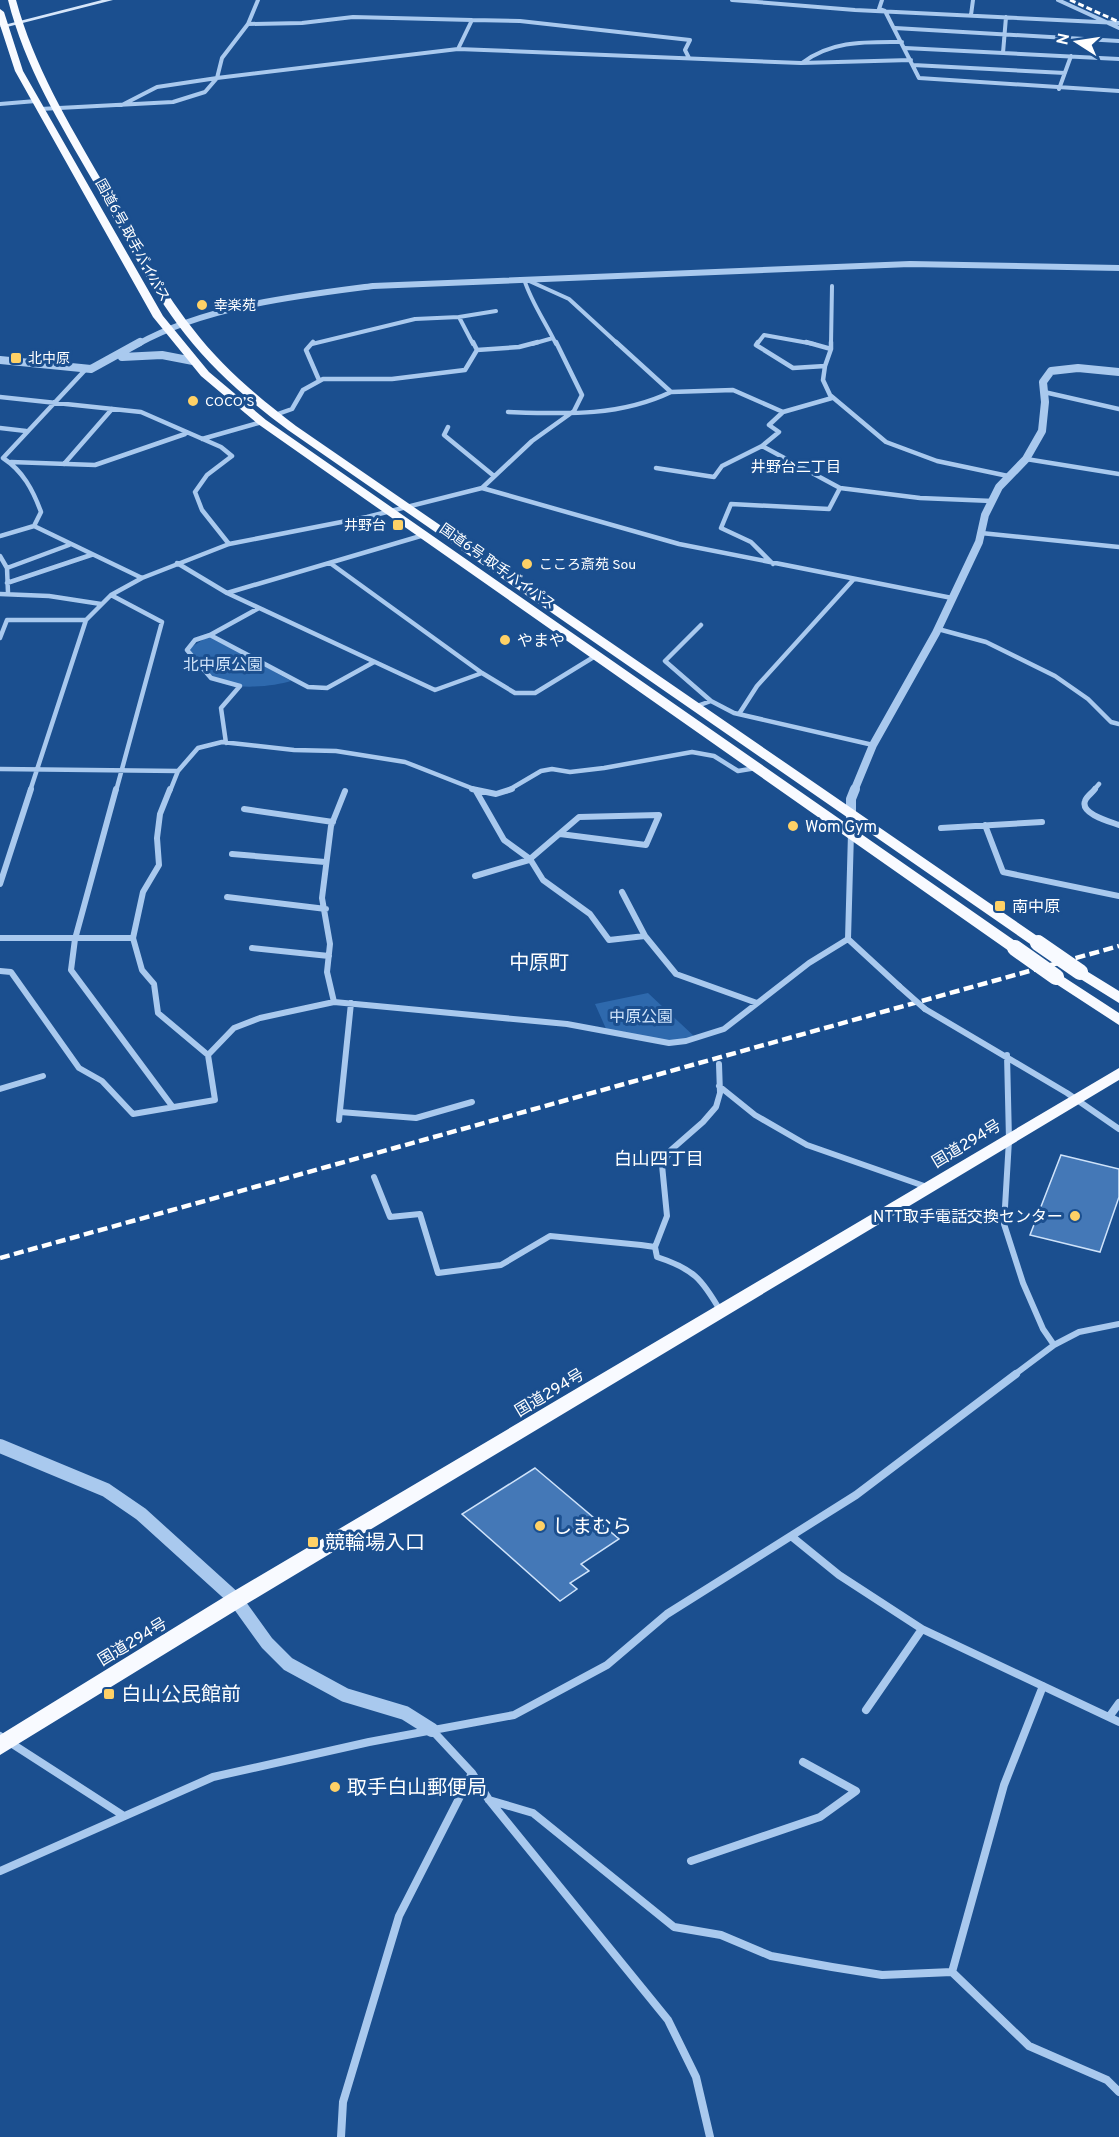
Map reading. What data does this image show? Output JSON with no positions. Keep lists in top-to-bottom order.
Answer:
{
  "streets": {
    "highway": ["国道6号 取手バイパス", "国道294号"]
  },
  "districts": ["井野台二丁目", "中原町", "白山四丁目"],
  "parks": ["北中原公園", "中原公園"],
  "places": {
    "other": [
      "幸楽苑",
      "COCO’S",
      "こころ斎苑 Sou",
      "やまや",
      "Wom Gym",
      "NTT取手電話交換センター",
      "しまむら",
      "取手白山郵便局"
    ],
    "transit": [
      "北中原",
      "井野台",
      "南中原",
      "競輪場入口",
      "白山公民館前"
    ]
  },
  "north": "left"
}
